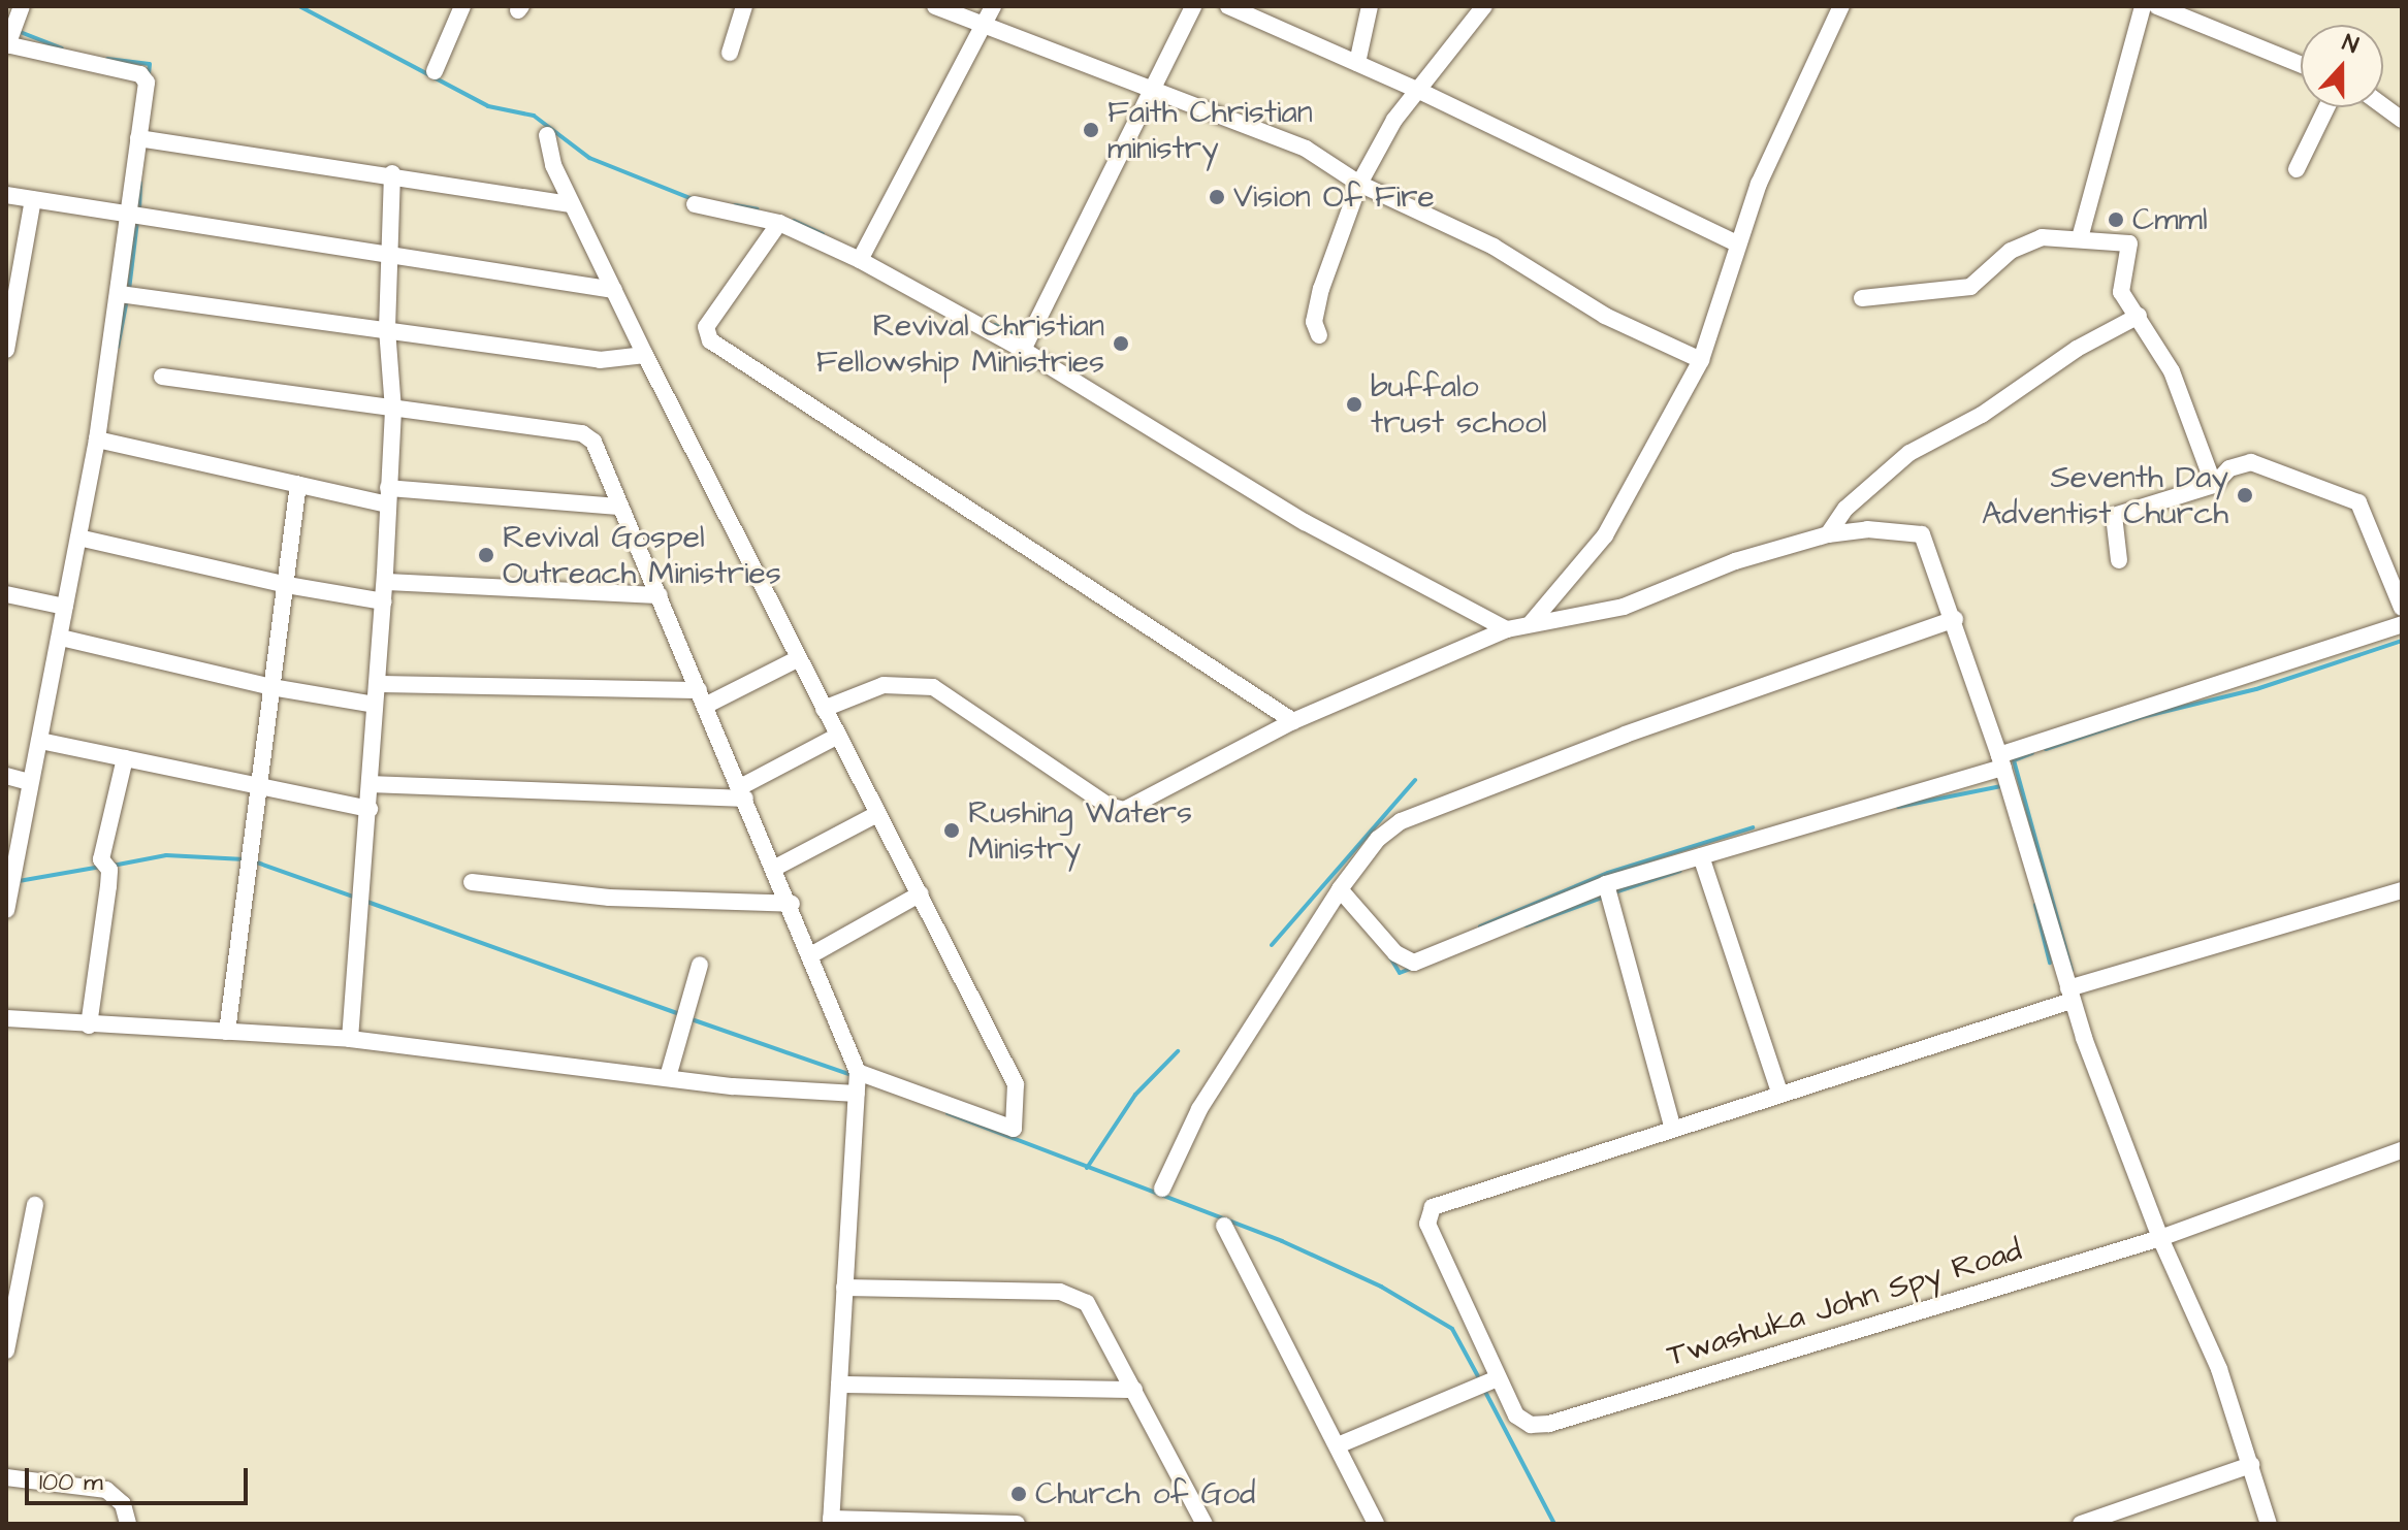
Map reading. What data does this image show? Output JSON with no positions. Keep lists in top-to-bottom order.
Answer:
{
  "streets": {
    "street": ["Twashuka John Spy Road"]
  },
  "places": [
    "Faith Christian ministry",
    "Vision Of Fire",
    "Cmml",
    "Revival Christian Fellowship Ministries",
    "buffalo trust school",
    "Seventh Day Adventist Church",
    "Revival Gospel Outreach Ministries",
    "Rushing Waters Ministry",
    "Church of God"
  ],
  "scale_bar": "100 m",
  "north": "top"
}
